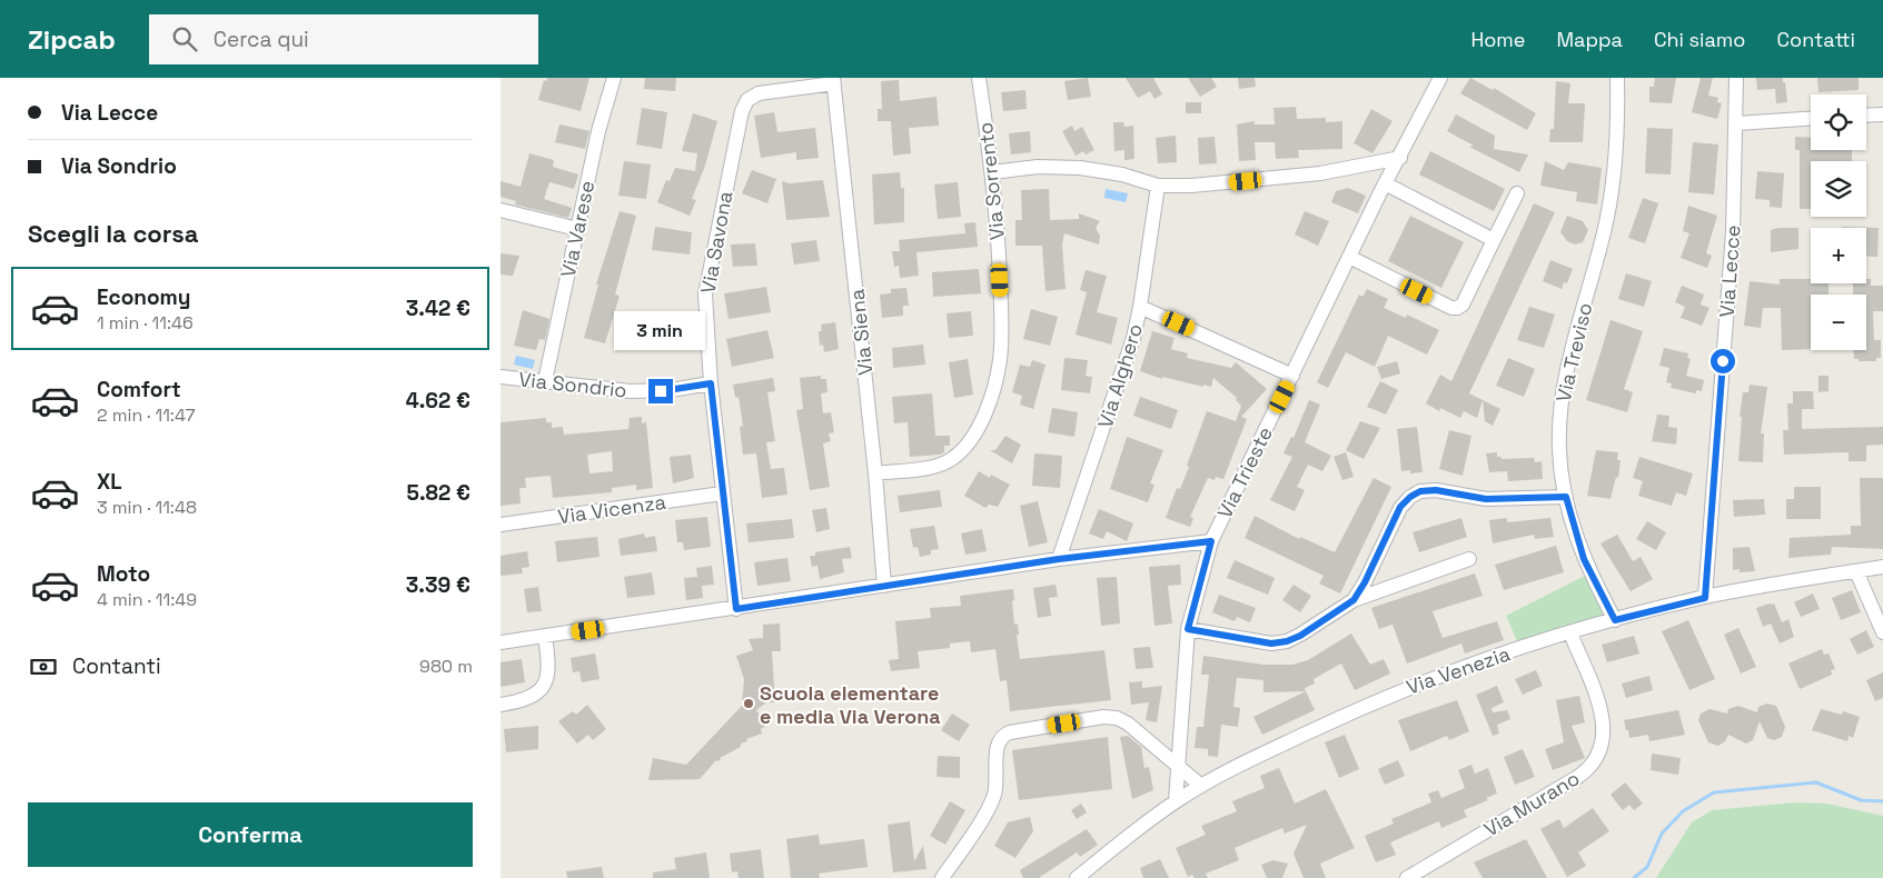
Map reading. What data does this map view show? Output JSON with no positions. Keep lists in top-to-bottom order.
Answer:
{
  "streets": {
    "street": [
      "Via Sorrento",
      "Via Varese",
      "Via Savona",
      "Via Lecce",
      "Via Siena",
      "Via Treviso",
      "Via Alghero",
      "Via Sondrio",
      "Via Trieste",
      "Via Vicenza",
      "Via Venezia",
      "Via Murano"
    ]
  },
  "crossings": [
    ["Via Sorrento", "Via Siena"],
    ["Via Varese", "Via Sondrio"],
    ["Via Savona", "Via Siena"],
    ["Via Savona", "Via Sondrio"],
    ["Via Savona", "Via Vicenza"],
    ["Via Lecce", "Via Venezia"],
    ["Via Treviso", "Via Venezia"],
    ["Via Trieste", "Via Venezia"],
    ["Via Venezia", "Via Murano"]
  ],
  "places": ["Scuola elementare e media Via Verona"],
  "page": {
    "header": "Zipcab",
    "search": "Cerca qui",
    "nav": [
      "Home",
      "Mappa",
      "Chi siamo",
      "Contatti"
    ],
    "banner": ["Via Lecce", "Via Sondrio"],
    "map_buttons": ["+", "−"],
    "heading": "Scegli la corsa",
    "list": [
      {
        "name": "Economy",
        "note": "1 min · 11:46",
        "value": "3.42 €"
      },
      {
        "name": "Comfort",
        "note": "2 min · 11:47",
        "value": "4.62 €"
      },
      {
        "name": "XL",
        "note": "3 min · 11:48",
        "value": "5.82 €"
      },
      {
        "name": "Moto",
        "note": "4 min · 11:49",
        "value": "3.39 €"
      }
    ],
    "bubble": "3 min",
    "pay": ["Contanti", "980 m"],
    "buttons": "Conferma"
  }
}
